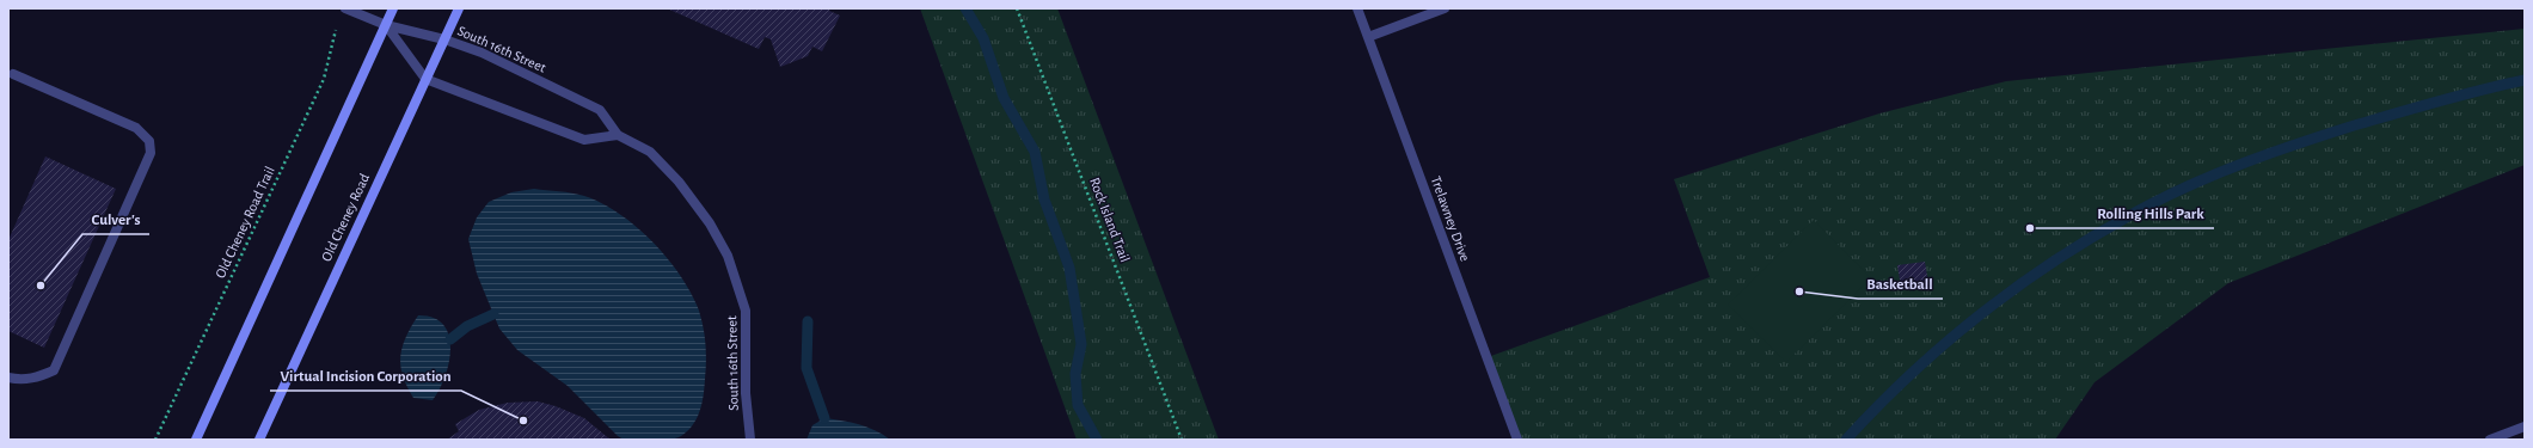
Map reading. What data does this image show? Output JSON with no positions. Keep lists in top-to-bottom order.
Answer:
{
  "streets": {
    "main road": ["Old Cheney Road"],
    "street": ["South 16th Street", "Trelawney Drive"],
    "path": ["Rock Island Trail", "Old Cheney Road Trail"]
  },
  "crossings": [
    ["South 16th Street", "Old Cheney Road"]
  ],
  "places": [
    "Rolling Hills Park",
    "Culver's",
    "Basketball",
    "Virtual Incision Corporation"
  ]
}
